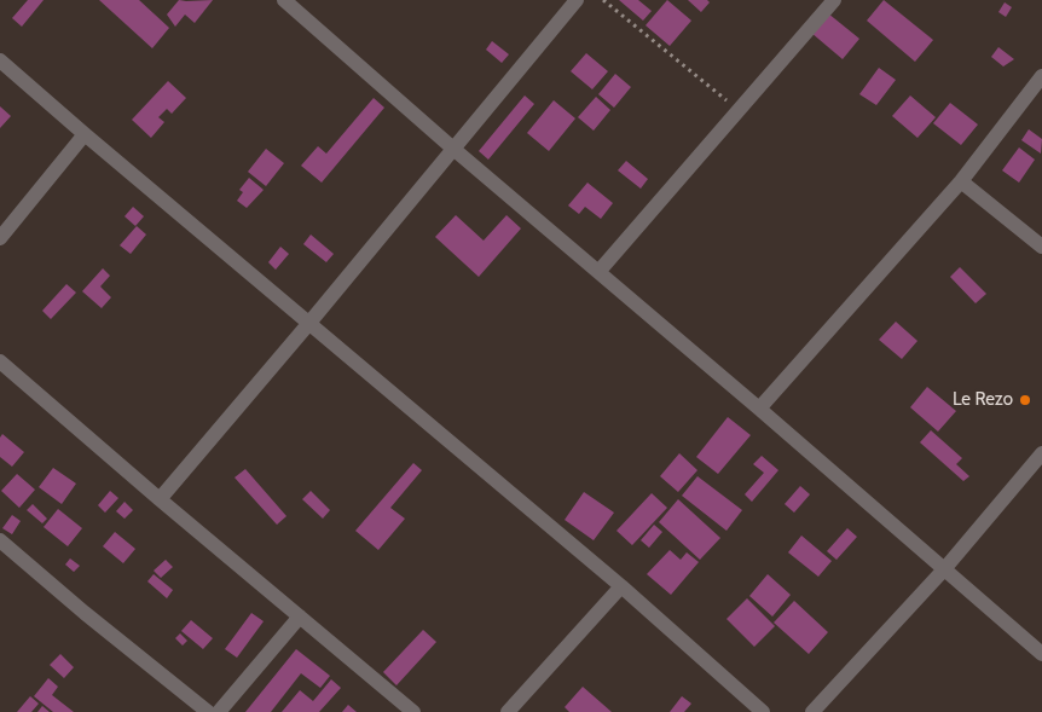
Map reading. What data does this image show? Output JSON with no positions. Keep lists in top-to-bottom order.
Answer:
{
  "places": ["Le Rezo"]
}
